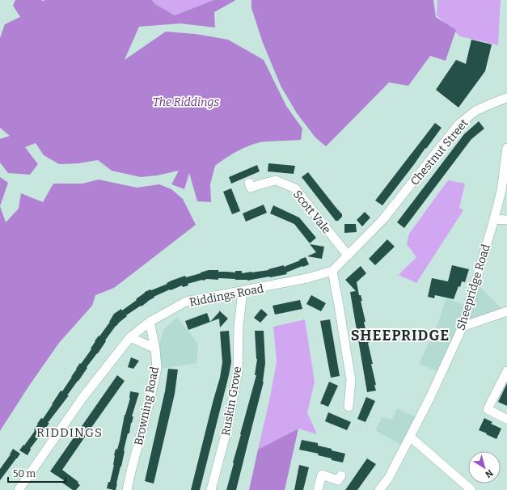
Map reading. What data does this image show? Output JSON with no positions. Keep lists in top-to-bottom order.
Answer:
{
  "streets": {
    "street": [
      "Chestnut Street",
      "Scott Vale",
      "Sheepridge Road",
      "Riddings Road",
      "Ruskin Grove",
      "Browning Road"
    ]
  },
  "crossings": [
    ["Chestnut Street", "Riddings Road"],
    ["Scott Vale", "Riddings Road"],
    ["Riddings Road", "Ruskin Grove"],
    ["Riddings Road", "Browning Road"]
  ],
  "districts": ["SHEEPRIDGE", "RIDDINGS"],
  "parks": ["The Riddings"],
  "scale_bar": "50 m",
  "north": "bottom right"
}
